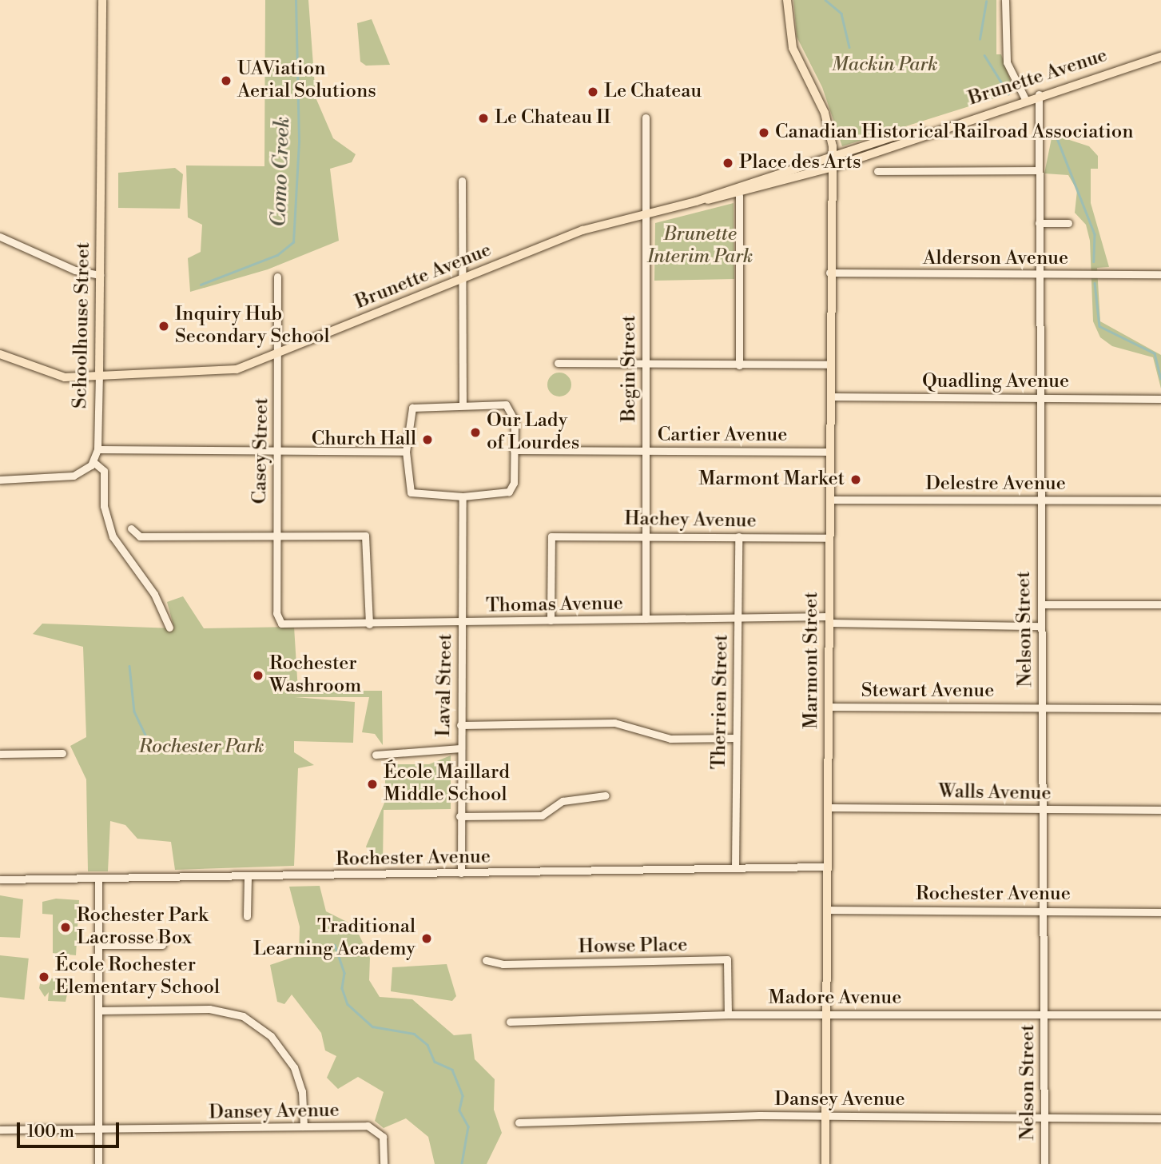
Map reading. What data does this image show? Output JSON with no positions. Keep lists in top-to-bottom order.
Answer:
{
  "streets": {
    "main road": ["Brunette Avenue", "Schoolhouse Street", "Marmont Street"],
    "street": [
      "Alderson Avenue",
      "Begin Street",
      "Quadling Avenue",
      "Cartier Avenue",
      "Casey Street",
      "Delestre Avenue",
      "Hachey Avenue",
      "Thomas Avenue",
      "Nelson Street",
      "Laval Street",
      "Stewart Avenue",
      "Therrien Street",
      "Walls Avenue",
      "Rochester Avenue",
      "Howse Place",
      "Madore Avenue",
      "Dansey Avenue"
    ]
  },
  "crossings": [
    ["Brunette Avenue", "Schoolhouse Street"],
    ["Brunette Avenue", "Begin Street"],
    ["Brunette Avenue", "Casey Street"],
    ["Brunette Avenue", "Nelson Street"],
    ["Brunette Avenue", "Marmont Street"],
    ["Alderson Avenue", "Nelson Street"],
    ["Alderson Avenue", "Marmont Street"],
    ["Begin Street", "Cartier Avenue"],
    ["Begin Street", "Hachey Avenue"],
    ["Begin Street", "Thomas Avenue"],
    ["Quadling Avenue", "Nelson Street"],
    ["Quadling Avenue", "Marmont Street"],
    ["Cartier Avenue", "Marmont Street"],
    ["Casey Street", "Thomas Avenue"],
    ["Delestre Avenue", "Nelson Street"],
    ["Delestre Avenue", "Marmont Street"],
    ["Hachey Avenue", "Thomas Avenue"],
    ["Hachey Avenue", "Marmont Street"],
    ["Hachey Avenue", "Therrien Street"],
    ["Thomas Avenue", "Nelson Street"],
    ["Thomas Avenue", "Marmont Street"],
    ["Thomas Avenue", "Laval Street"],
    ["Thomas Avenue", "Therrien Street"],
    ["Nelson Street", "Stewart Avenue"],
    ["Nelson Street", "Walls Avenue"],
    ["Nelson Street", "Rochester Avenue"],
    ["Nelson Street", "Madore Avenue"],
    ["Nelson Street", "Dansey Avenue"],
    ["Marmont Street", "Stewart Avenue"],
    ["Marmont Street", "Walls Avenue"],
    ["Marmont Street", "Rochester Avenue"],
    ["Marmont Street", "Madore Avenue"],
    ["Marmont Street", "Dansey Avenue"],
    ["Laval Street", "Rochester Avenue"],
    ["Therrien Street", "Rochester Avenue"],
    ["Howse Place", "Madore Avenue"]
  ],
  "water": ["Como Creek"],
  "parks": ["Mackin Park", "Brunette Interim Park", "Rochester Park"],
  "places": [
    "UAViation Aerial Solutions",
    "Le Chateau",
    "Le Chateau II",
    "Canadian Historical Railroad Association",
    "Place des Arts",
    "Inquiry Hub Secondary School",
    "Our Lady of Lourdes",
    "Church Hall",
    "Marmont Market",
    "Rochester Washroom",
    "École Maillard Middle School",
    "Rochester Park Lacrosse Box",
    "Traditional Learning Academy",
    "École Rochester Elementary School"
  ],
  "scale_bar": "100 m"
}
